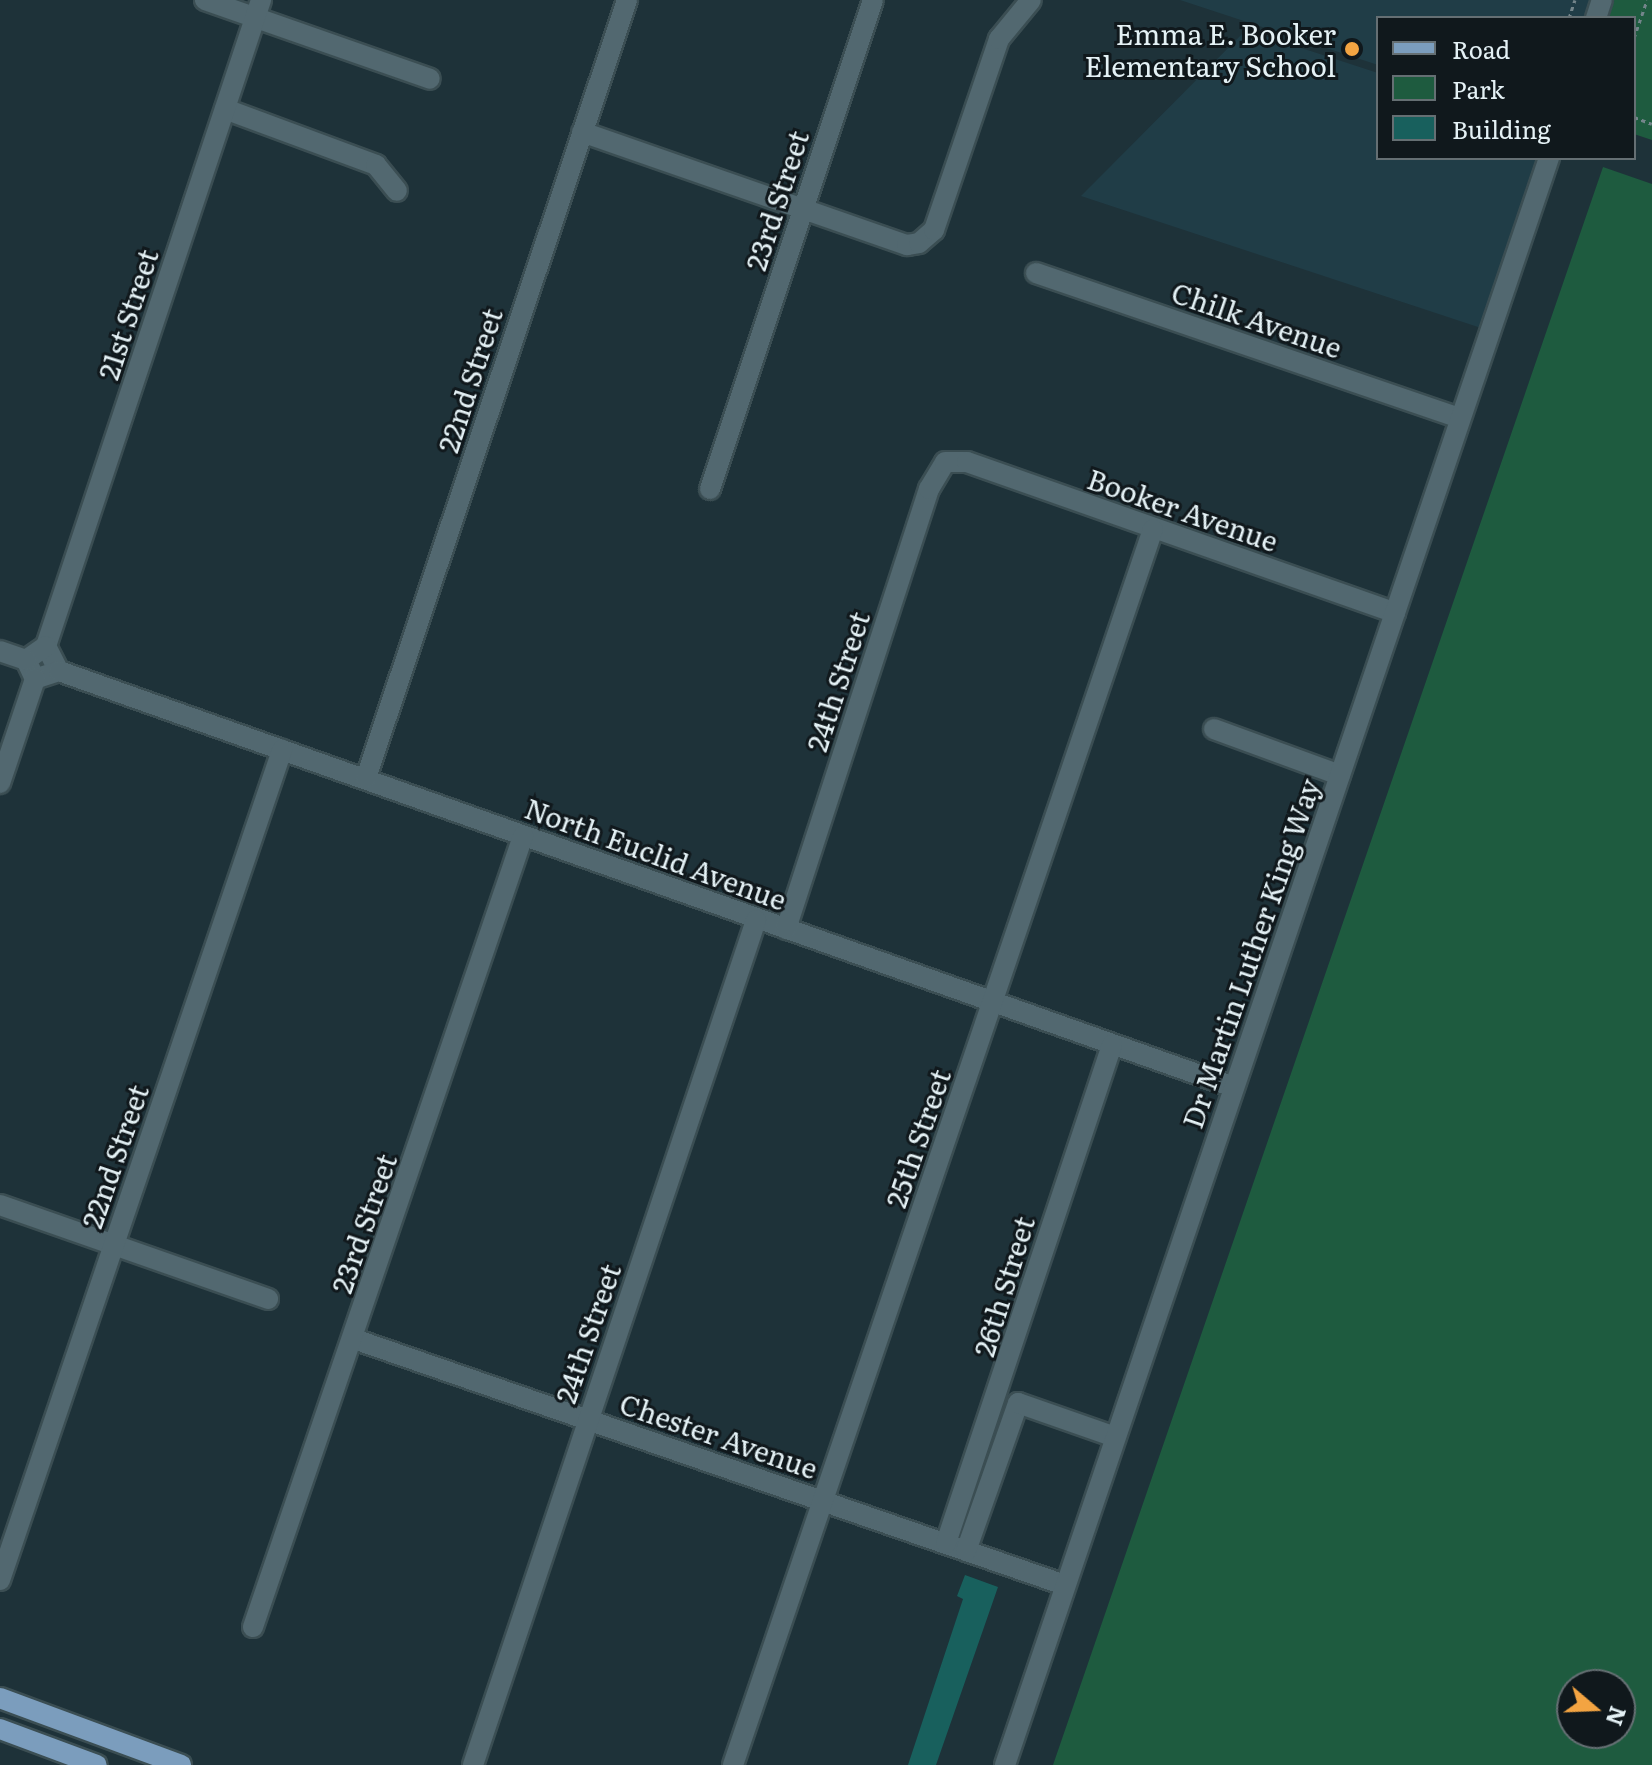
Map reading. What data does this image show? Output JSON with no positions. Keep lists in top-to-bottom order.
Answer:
{
  "streets": {
    "street": [
      "23rd Street",
      "21st Street",
      "Chilk Avenue",
      "22nd Street",
      "Booker Avenue",
      "24th Street",
      "North Euclid Avenue",
      "Dr Martin Luther King Way",
      "25th Street",
      "26th Street",
      "Chester Avenue"
    ]
  },
  "crossings": [
    ["23rd Street", "North Euclid Avenue"],
    ["23rd Street", "Chester Avenue"],
    ["Chilk Avenue", "Dr Martin Luther King Way"],
    ["22nd Street", "North Euclid Avenue"],
    ["Booker Avenue", "24th Street"],
    ["Booker Avenue", "Dr Martin Luther King Way"],
    ["Booker Avenue", "25th Street"],
    ["24th Street", "North Euclid Avenue"],
    ["24th Street", "Chester Avenue"],
    ["North Euclid Avenue", "Dr Martin Luther King Way"],
    ["North Euclid Avenue", "25th Street"],
    ["North Euclid Avenue", "26th Street"],
    ["Dr Martin Luther King Way", "Chester Avenue"],
    ["25th Street", "Chester Avenue"],
    ["26th Street", "Chester Avenue"]
  ],
  "places": ["Emma E. Booker Elementary School"],
  "legend": ["Road", "Park", "Building"],
  "north": "right"
}
